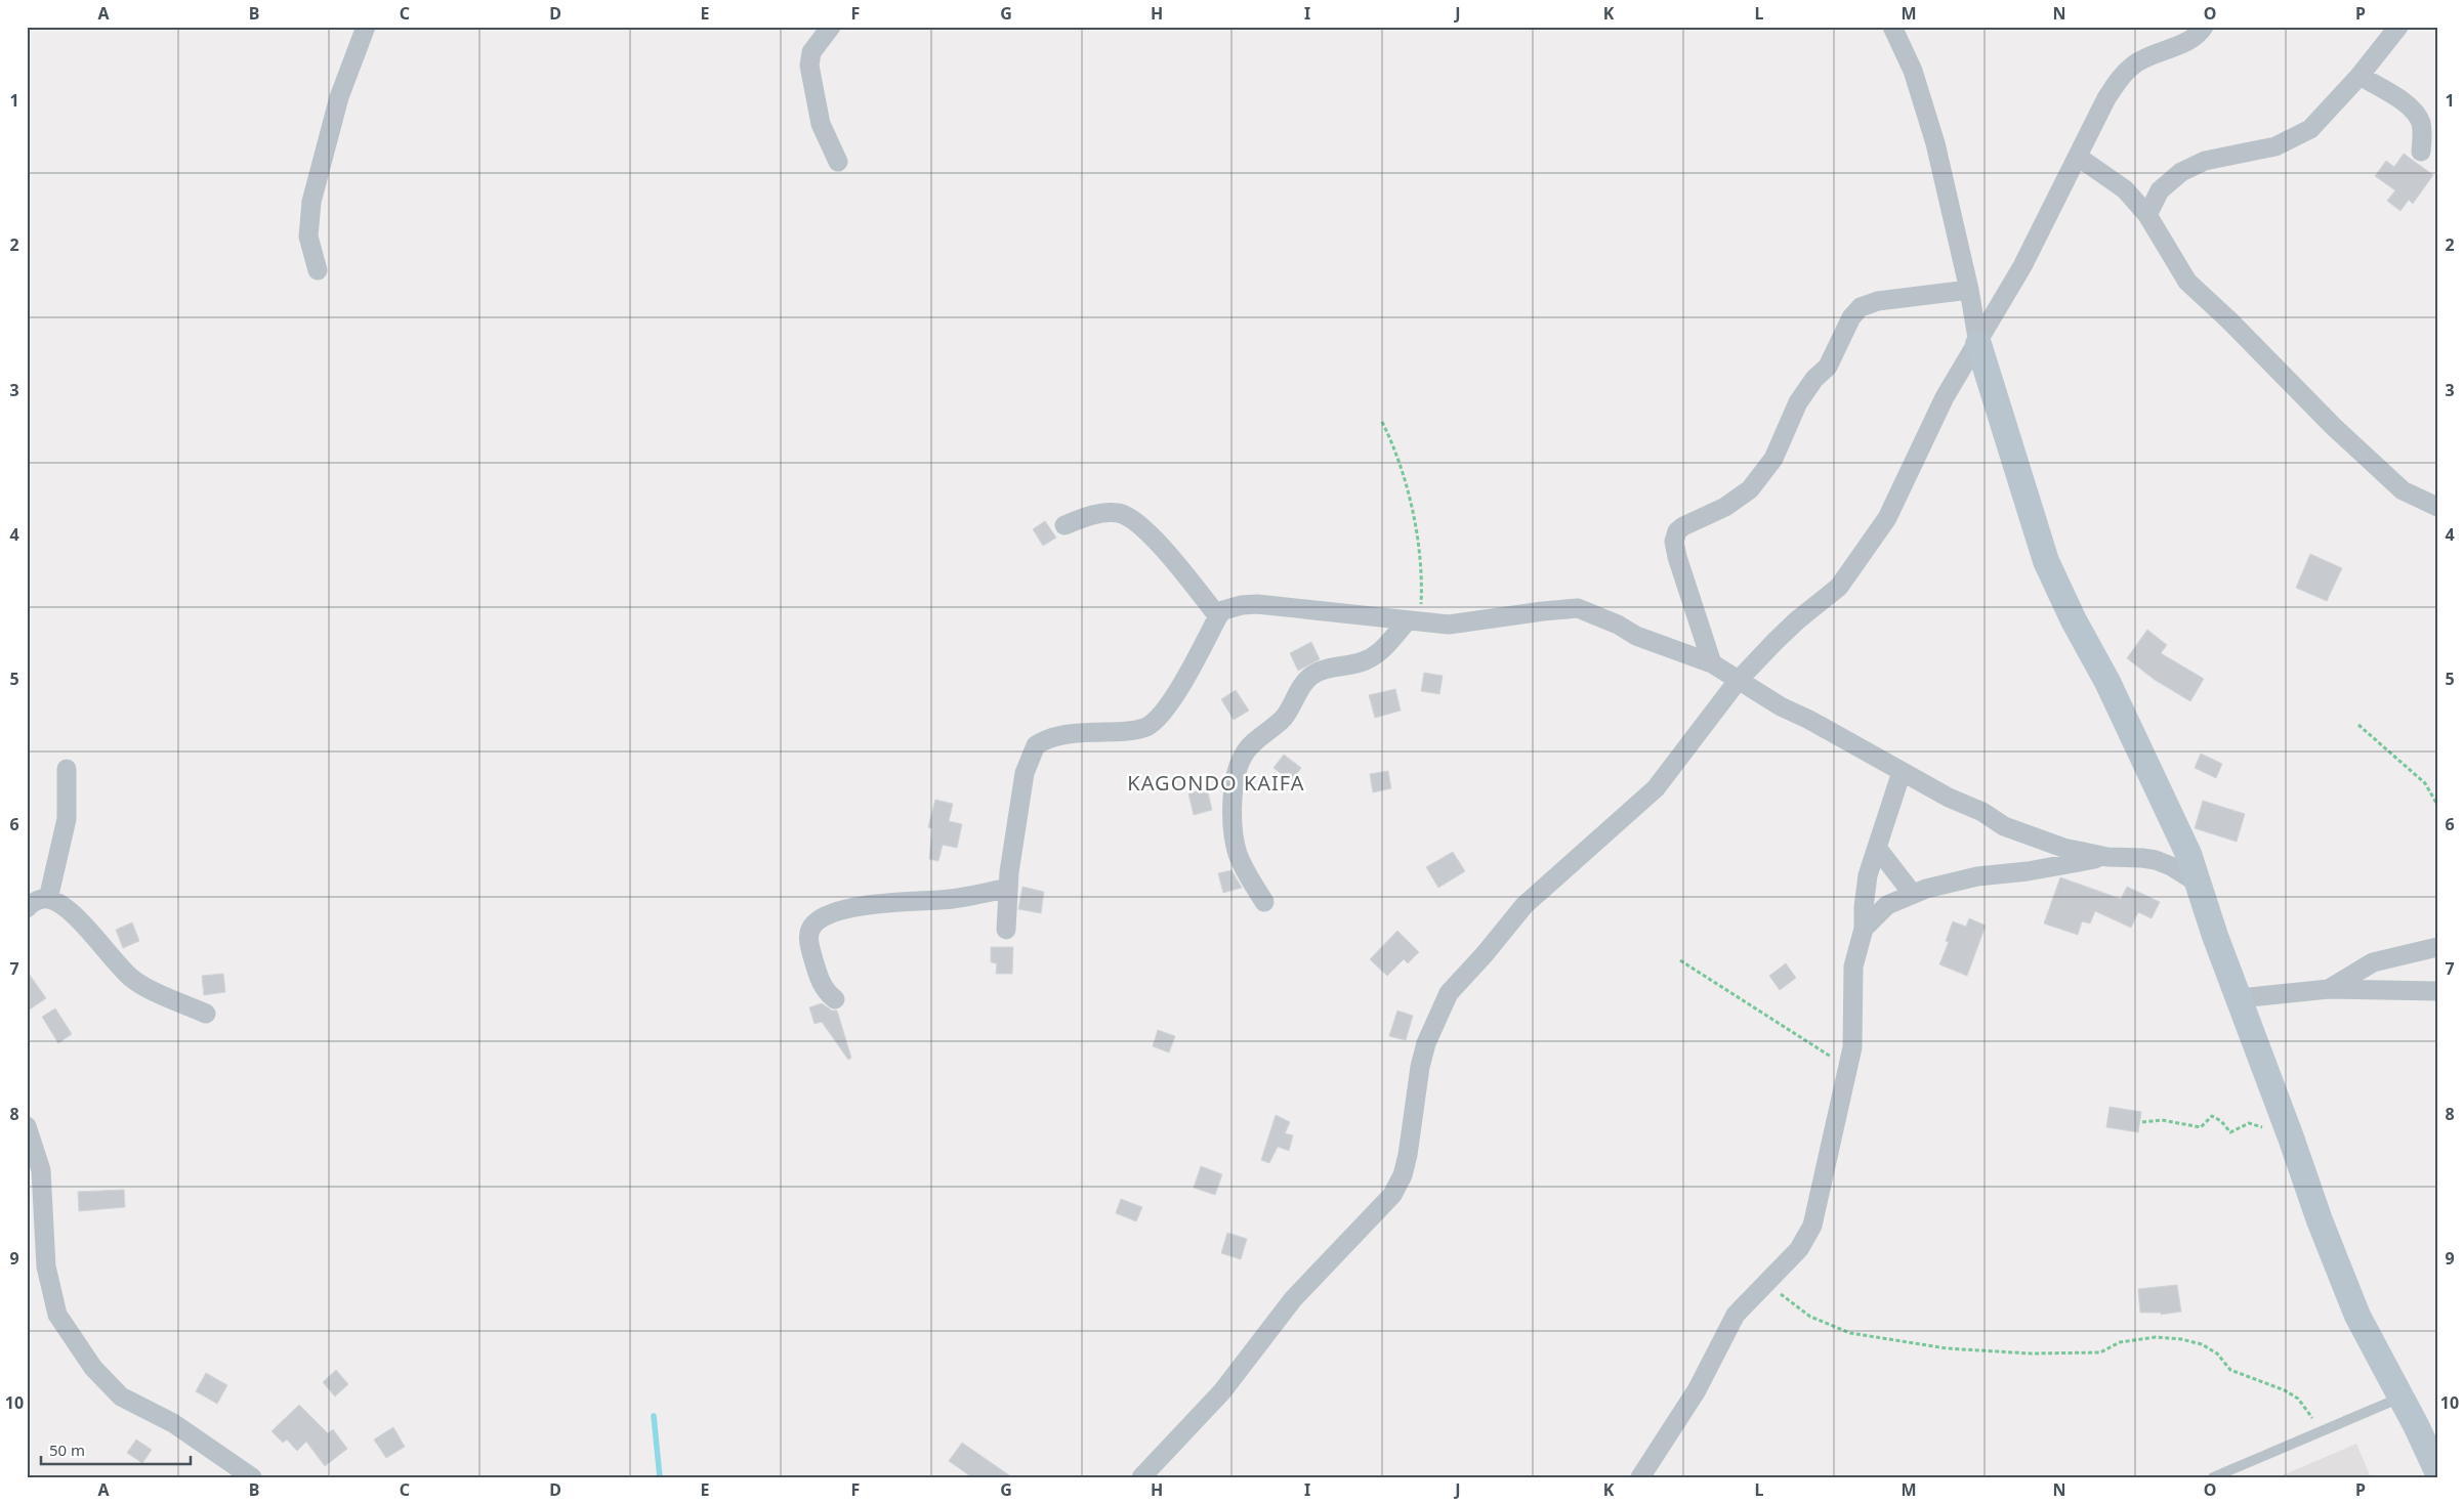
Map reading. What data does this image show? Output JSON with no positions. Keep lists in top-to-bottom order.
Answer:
{
  "districts": ["KAGONDO KAIFA"],
  "scale_bar": "50 m",
  "grid": {
    "columns": [
      "A",
      "B",
      "C",
      "D",
      "E",
      "F",
      "G",
      "H",
      "I",
      "J",
      "K",
      "L",
      "M",
      "N",
      "O",
      "P"
    ],
    "rows": [
      "1",
      "2",
      "3",
      "4",
      "5",
      "6",
      "7",
      "8",
      "9",
      "10"
    ]
  }
}
